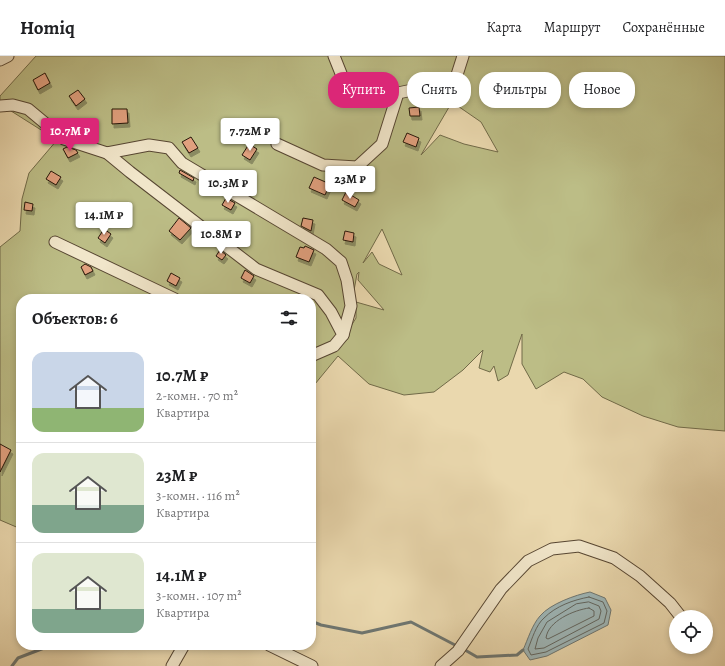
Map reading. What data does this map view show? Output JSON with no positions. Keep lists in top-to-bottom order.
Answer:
{
  "page": {
    "header": "Homiq",
    "nav": ["Карта", "Маршрут", "Сохранённые"],
    "chip": [
      "Купить",
      "Снять",
      "Фильтры",
      "Новое"
    ],
    "price": [
      "10.7M ₽",
      "7.72M ₽",
      "23M ₽",
      "10.3M ₽",
      "14.1M ₽",
      "10.8M ₽"
    ],
    "heading": "Объектов: 6",
    "list": [
      {
        "name": "10.7M ₽",
        "note": "2-комн. · 70 m² · Квартира"
      },
      {
        "name": "23M ₽",
        "note": "3-комн. · 116 m² · Квартира"
      },
      {
        "name": "14.1M ₽",
        "note": "3-комн. · 107 m² · Квартира"
      }
    ]
  }
}
